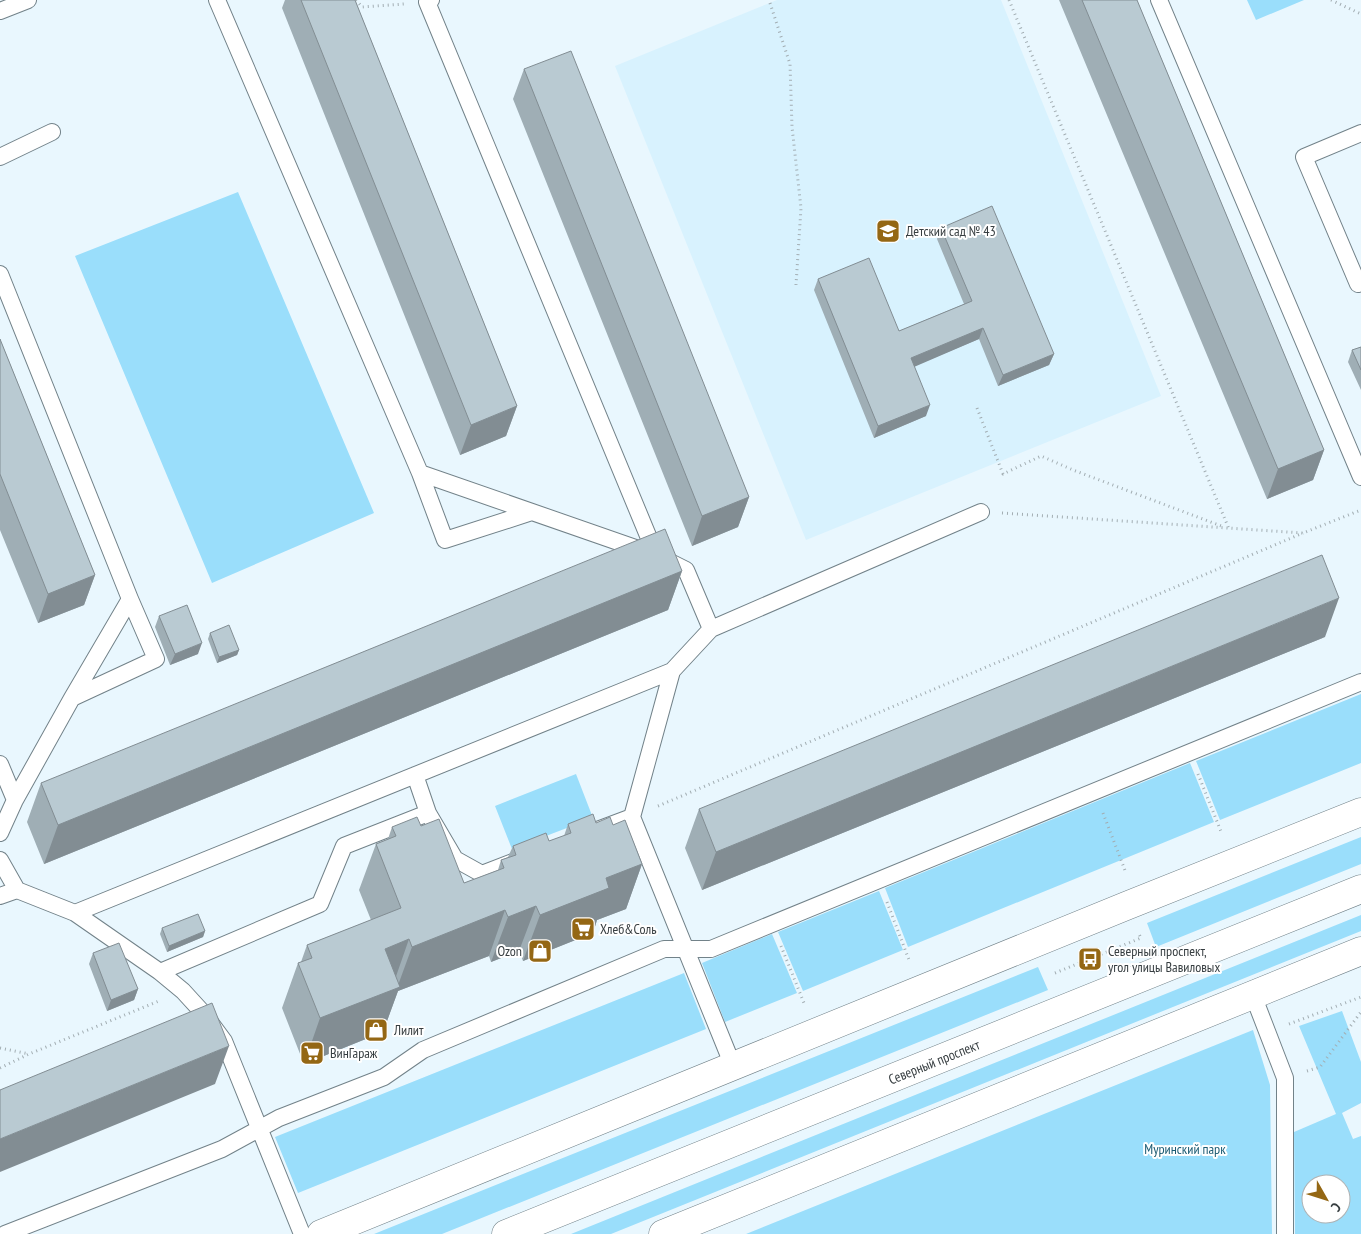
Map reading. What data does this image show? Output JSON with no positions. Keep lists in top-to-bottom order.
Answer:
{
  "streets": {
    "main road": ["Северный проспект"]
  },
  "parks": ["Муринский парк"],
  "places": {
    "school or university": ["Детский сад № 43"],
    "supermarket": ["Хлеб&Соль", "ВинГараж"],
    "shop": ["Ozon", "Лилит"],
    "bus stop": ["Северный проспект, угол улицы Вавиловых"]
  },
  "north": "bottom right"
}
